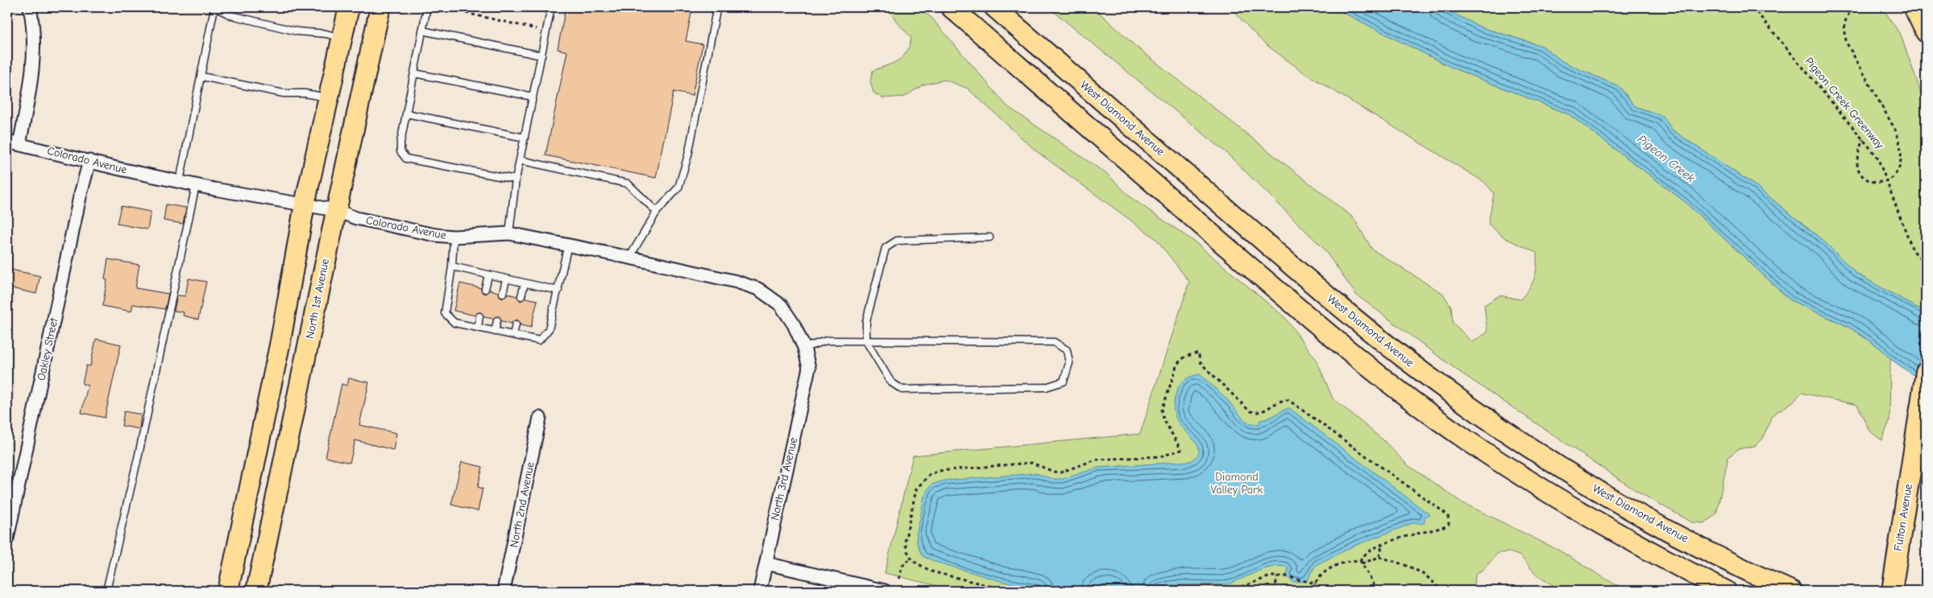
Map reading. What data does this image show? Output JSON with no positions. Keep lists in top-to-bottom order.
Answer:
{
  "streets": {
    "main road": ["West Diamond Avenue", "North 1st Avenue", "Fulton Avenue"],
    "street": [
      "Colorado Avenue",
      "Oakley Street",
      "North 3rd Avenue",
      "North 2nd Avenue"
    ],
    "path": ["Pigeon Creek Greenway"]
  },
  "crossings": [
    ["Colorado Avenue", "North 1st Avenue"],
    ["Colorado Avenue", "Oakley Street"],
    ["Colorado Avenue", "North 3rd Avenue"]
  ],
  "water": ["Pigeon Creek"],
  "parks": ["Diamond Valley Park"]
}
